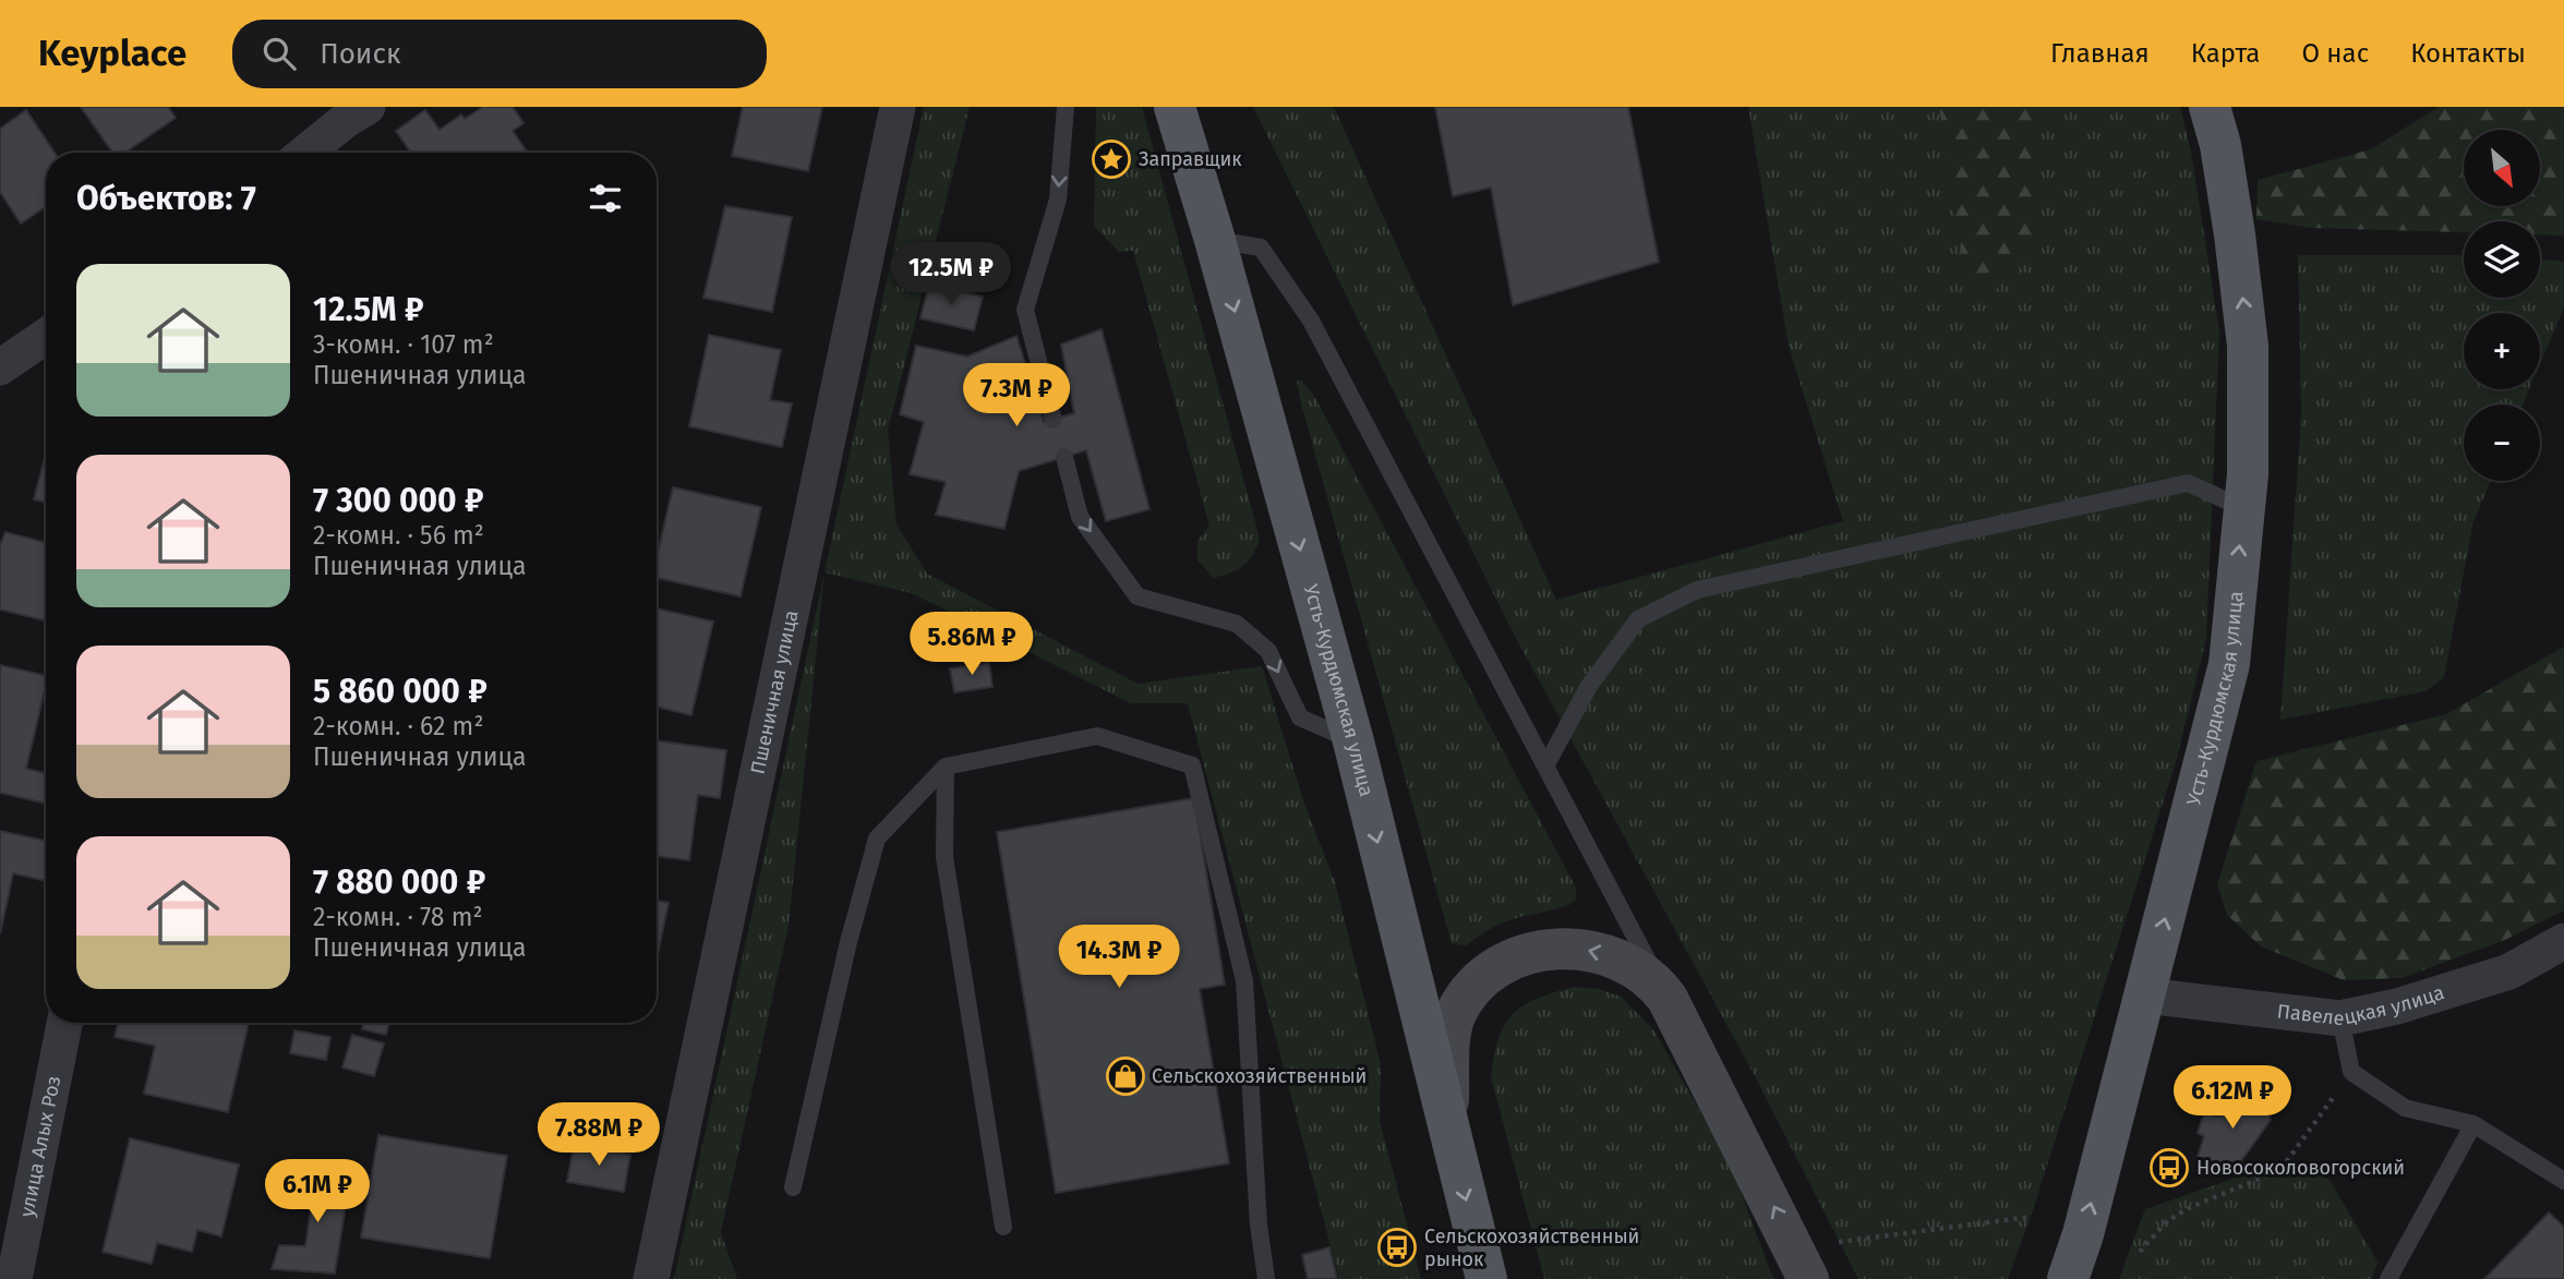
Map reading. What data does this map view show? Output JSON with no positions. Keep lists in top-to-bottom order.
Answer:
{
  "streets": {
    "main road": ["Усть-Курдюмская улица"],
    "street": ["Пшеничная улица", "Павелецкая улица", "улица Алых Роз"]
  },
  "crossings": [
    ["Усть-Курдюмская улица", "Павелецкая улица"]
  ],
  "places": {
    "place": ["Заправщик"],
    "shop": ["Сельскохозяйственный"],
    "bus stop": ["Новосоколовогорский", "Сельскохозяйственный рынок"]
  },
  "north": "bottom right",
  "page": {
    "header": "Keyplace",
    "search": "Поиск",
    "nav": [
      "Главная",
      "Карта",
      "О нас",
      "Контакты"
    ],
    "map_buttons": ["+", "−"],
    "heading": "Объектов: 7",
    "price": [
      "12.5M ₽",
      "7.3M ₽",
      "5.86M ₽",
      "14.3M ₽",
      "6.12M ₽",
      "7.88M ₽",
      "6.1M ₽"
    ],
    "list": [
      {
        "name": "12.5M ₽",
        "note": "3-комн. · 107 m² · Пшеничная улица"
      },
      {
        "name": "7 300 000 ₽",
        "note": "2-комн. · 56 m² · Пшеничная улица"
      },
      {
        "name": "5 860 000 ₽",
        "note": "2-комн. · 62 m² · Пшеничная улица"
      },
      {
        "name": "7 880 000 ₽",
        "note": "2-комн. · 78 m² · Пшеничная улица"
      }
    ]
  }
}
